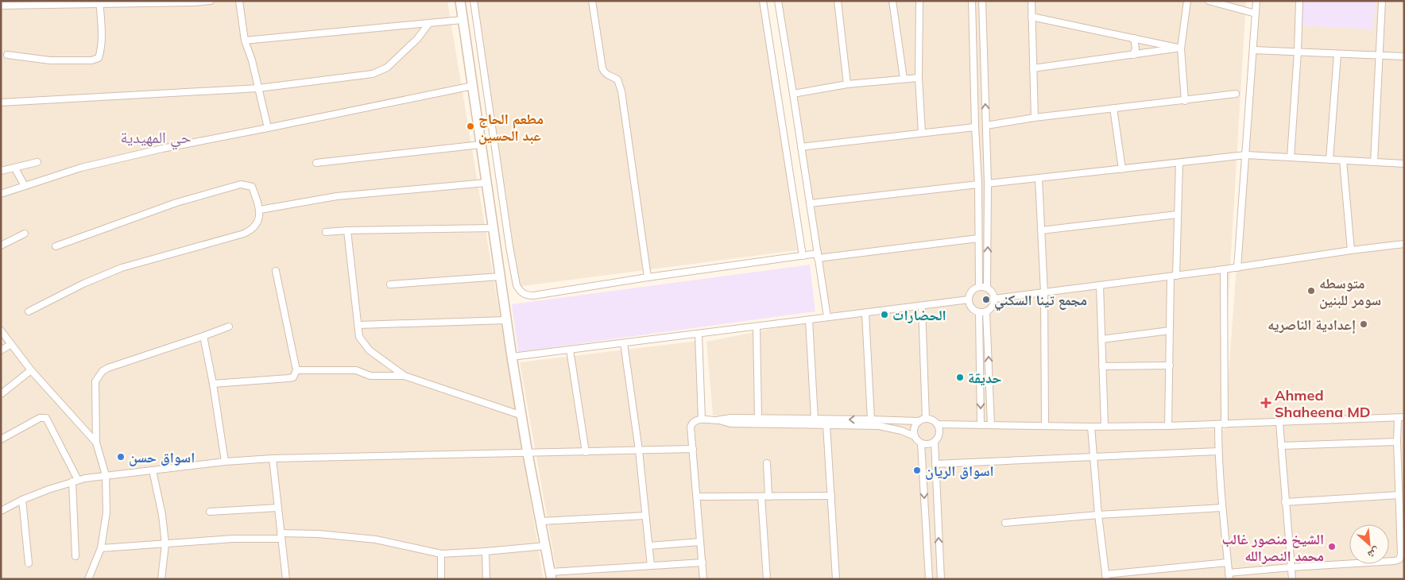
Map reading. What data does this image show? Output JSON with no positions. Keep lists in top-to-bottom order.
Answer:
{
  "districts": ["حي المهيدية"],
  "places": {
    "other": [
      "مطعم الحاج عبد الحسين",
      "متوسطه سومر للبنين",
      "مجمع تينا السكني",
      "الحضارات",
      "إعدادية الناصريه",
      "حديقة",
      "اسواق حسن",
      "اسواق الريان",
      "الشيخ منصور غالب محمد النصرالله"
    ],
    "health": ["Ahmed Shaheena MD"]
  },
  "north": "bottom right"
}
